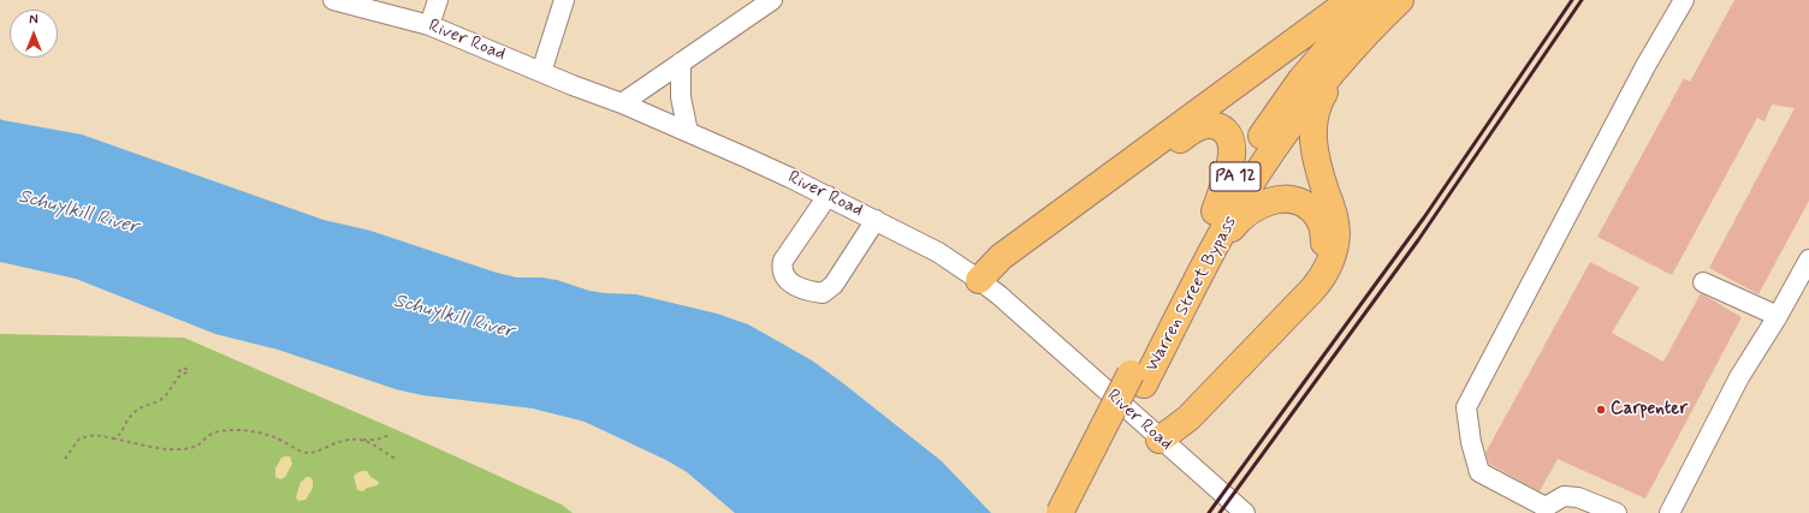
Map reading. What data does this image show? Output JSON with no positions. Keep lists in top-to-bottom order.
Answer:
{
  "streets": {
    "highway": ["PA 12", "Warren Street Bypass"],
    "street": ["River Road"]
  },
  "water": ["Schuylkill River"],
  "places": ["Carpenter"],
  "north": "top"
}
